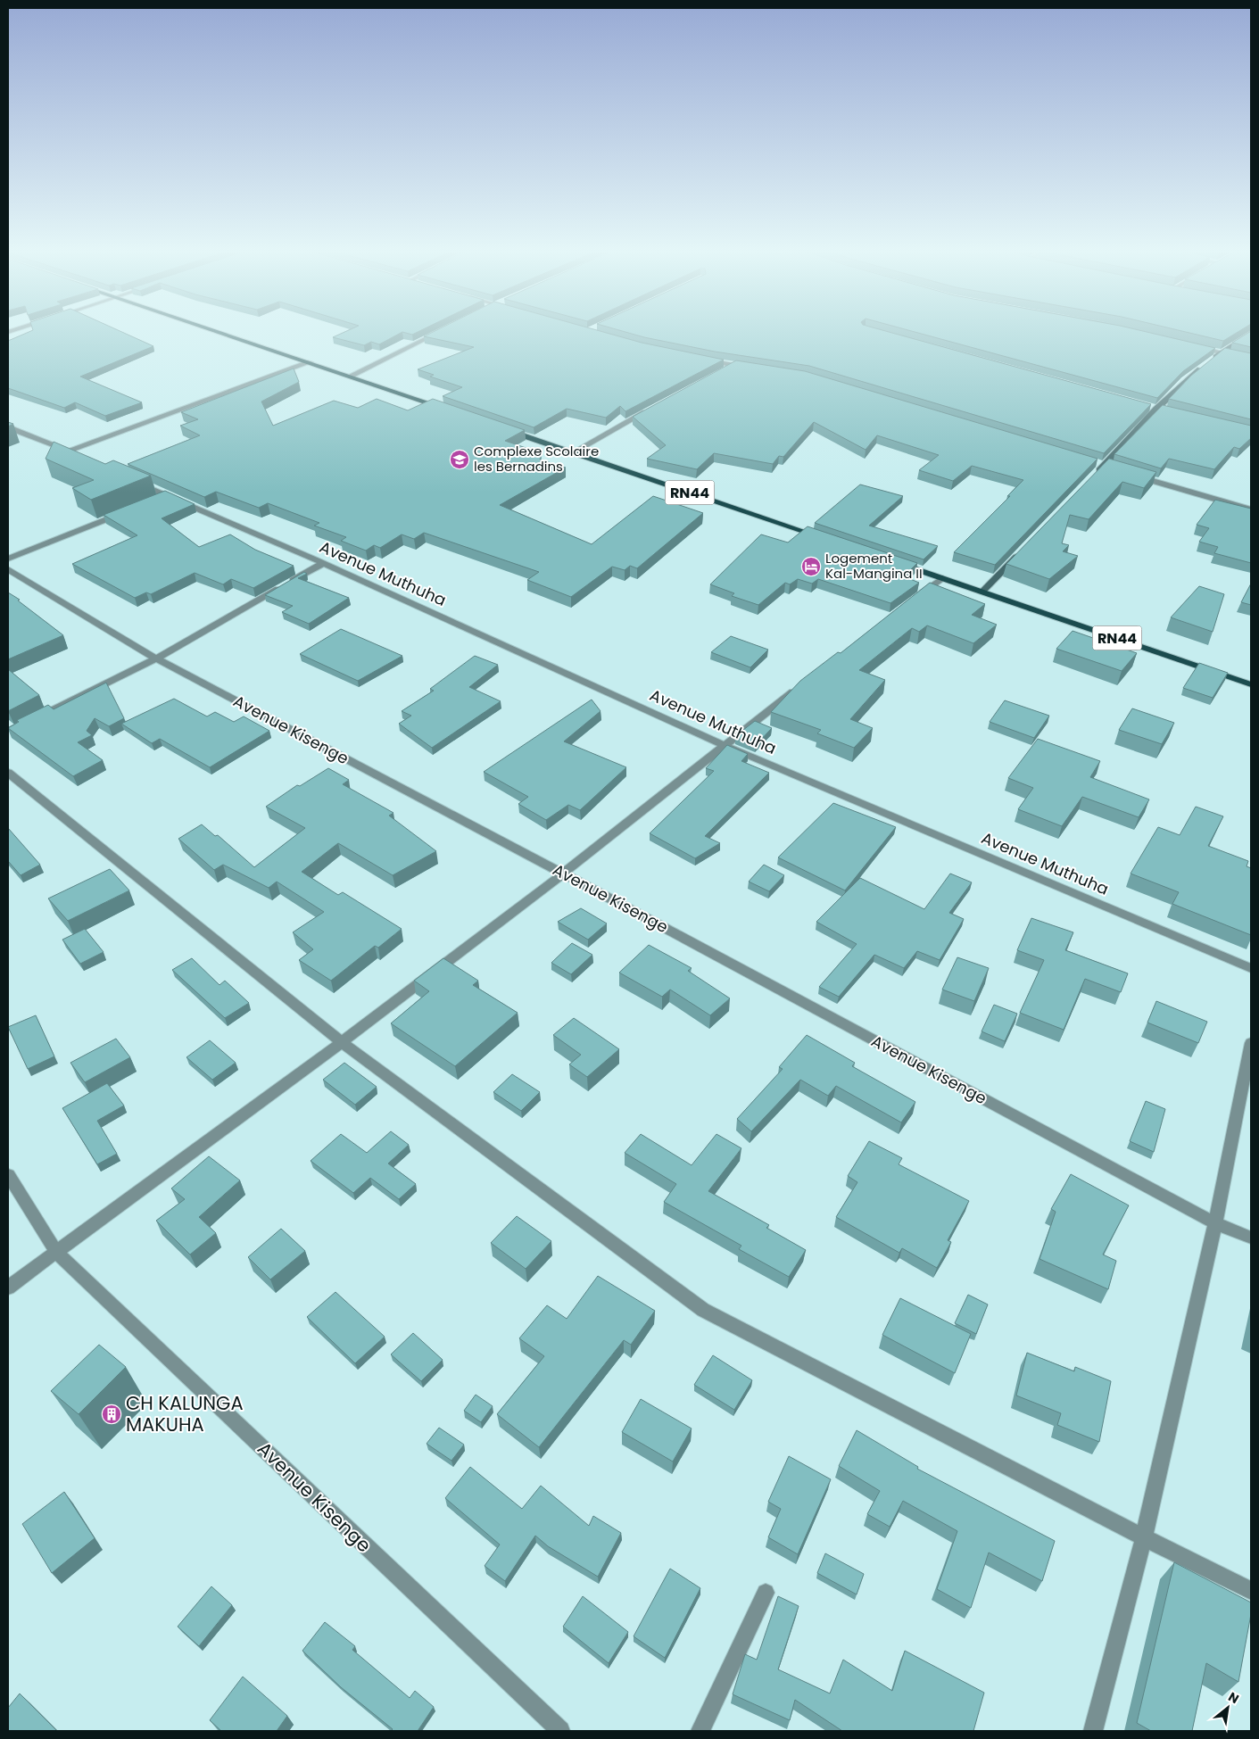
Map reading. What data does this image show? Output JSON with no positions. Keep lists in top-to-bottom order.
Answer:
{
  "streets": {
    "main road": ["RN44"],
    "street": ["Avenue Muthuha", "Avenue Kisenge"]
  },
  "places": {
    "school or university": ["Complexe Scolaire les Bernadins"],
    "hotel": ["Logement Kal-Mangina II"],
    "building": ["CH KALUNGA MAKUHA"]
  },
  "north": "top right"
}
